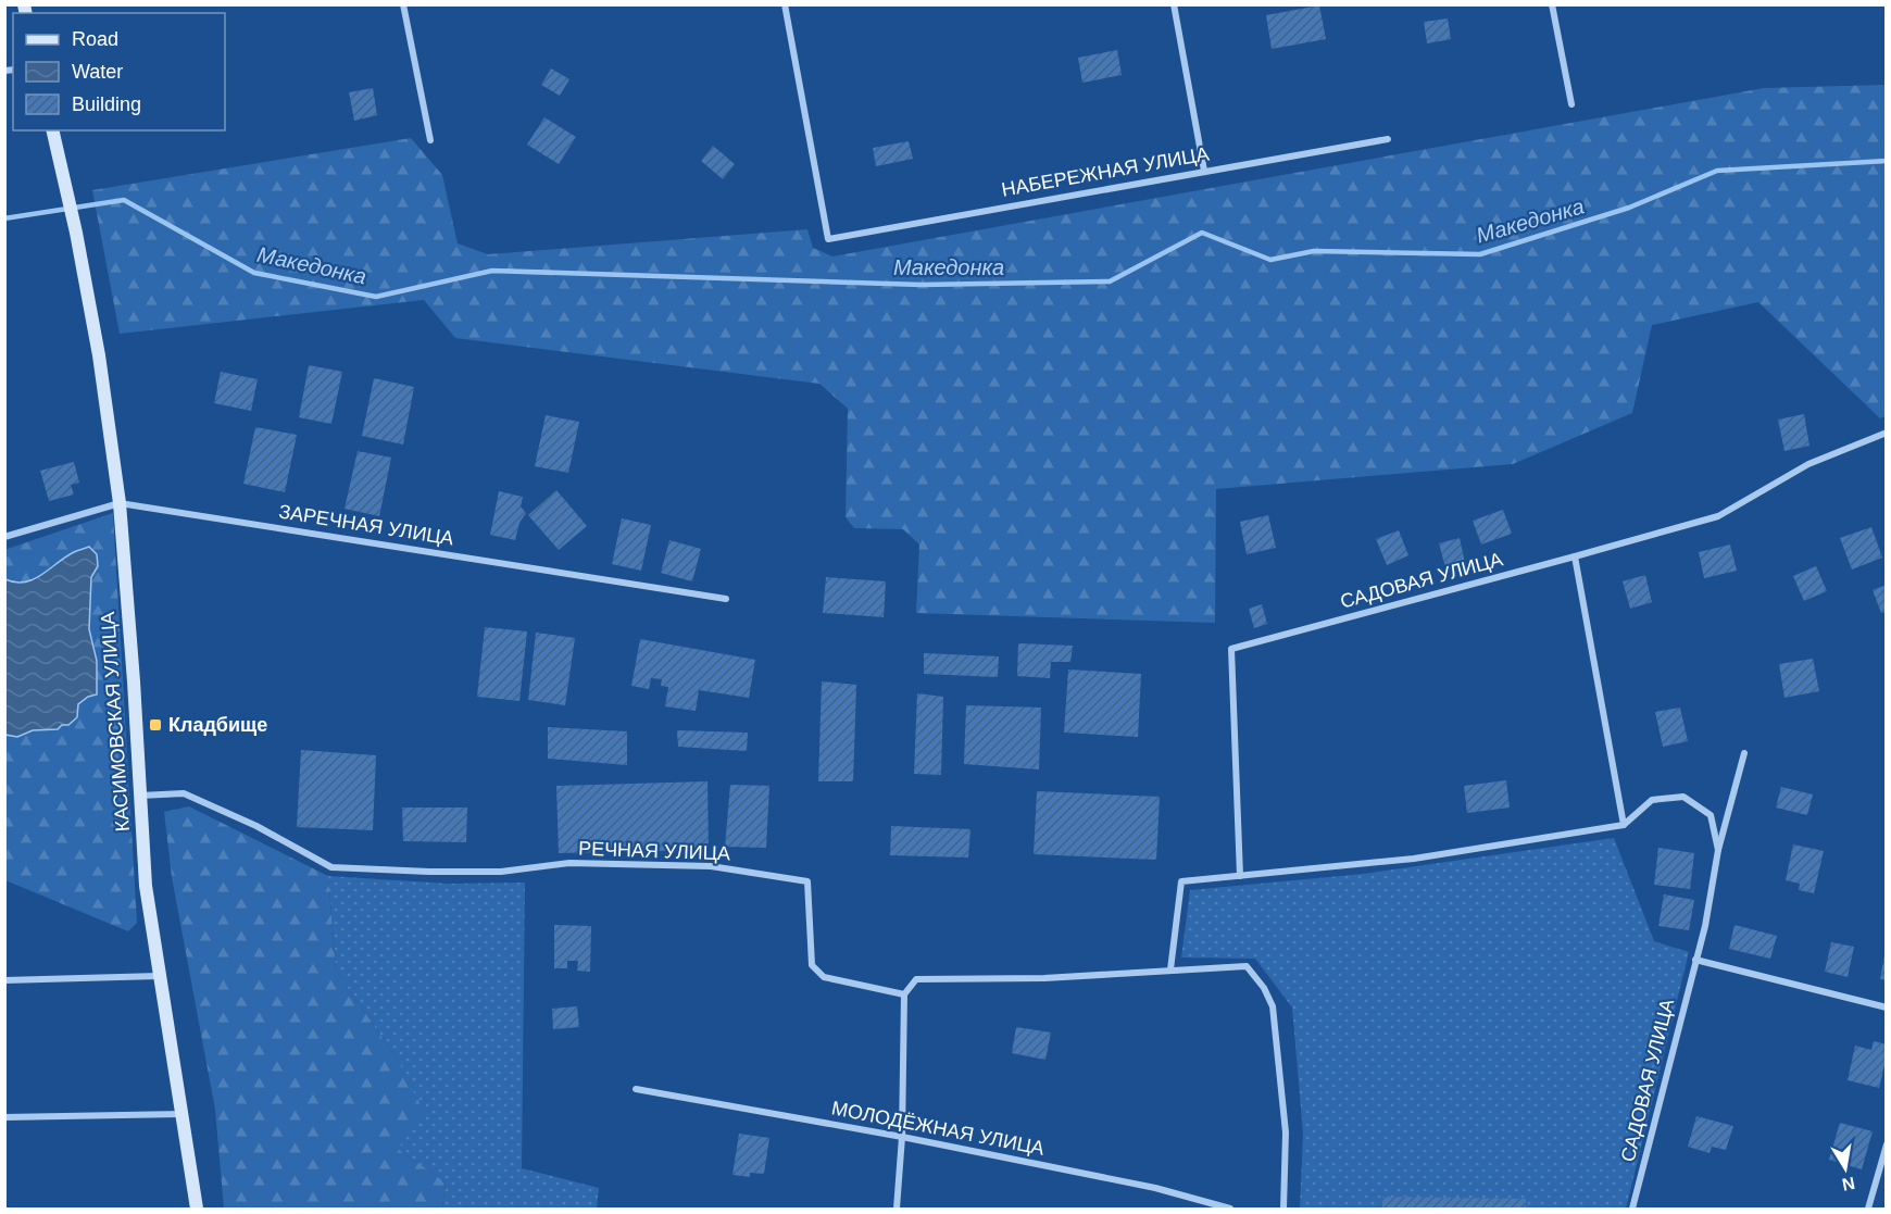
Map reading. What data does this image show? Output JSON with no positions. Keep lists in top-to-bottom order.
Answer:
{
  "streets": {
    "main road": ["КАСИМОВСКАЯ УЛИЦА"],
    "street": [
      "НАБЕРЕЖНАЯ УЛИЦА",
      "ЗАРЕЧНАЯ УЛИЦА",
      "САДОВАЯ УЛИЦА",
      "РЕЧНАЯ УЛИЦА",
      "МОЛОДЁЖНАЯ УЛИЦА"
    ]
  },
  "crossings": [
    ["ЗАРЕЧНАЯ УЛИЦА", "КАСИМОВСКАЯ УЛИЦА"],
    ["КАСИМОВСКАЯ УЛИЦА", "РЕЧНАЯ УЛИЦА"]
  ],
  "water": ["Македонка"],
  "places": {
    "transit": ["Кладбище"]
  },
  "legend": ["Road", "Water", "Building"],
  "north": "bottom"
}
